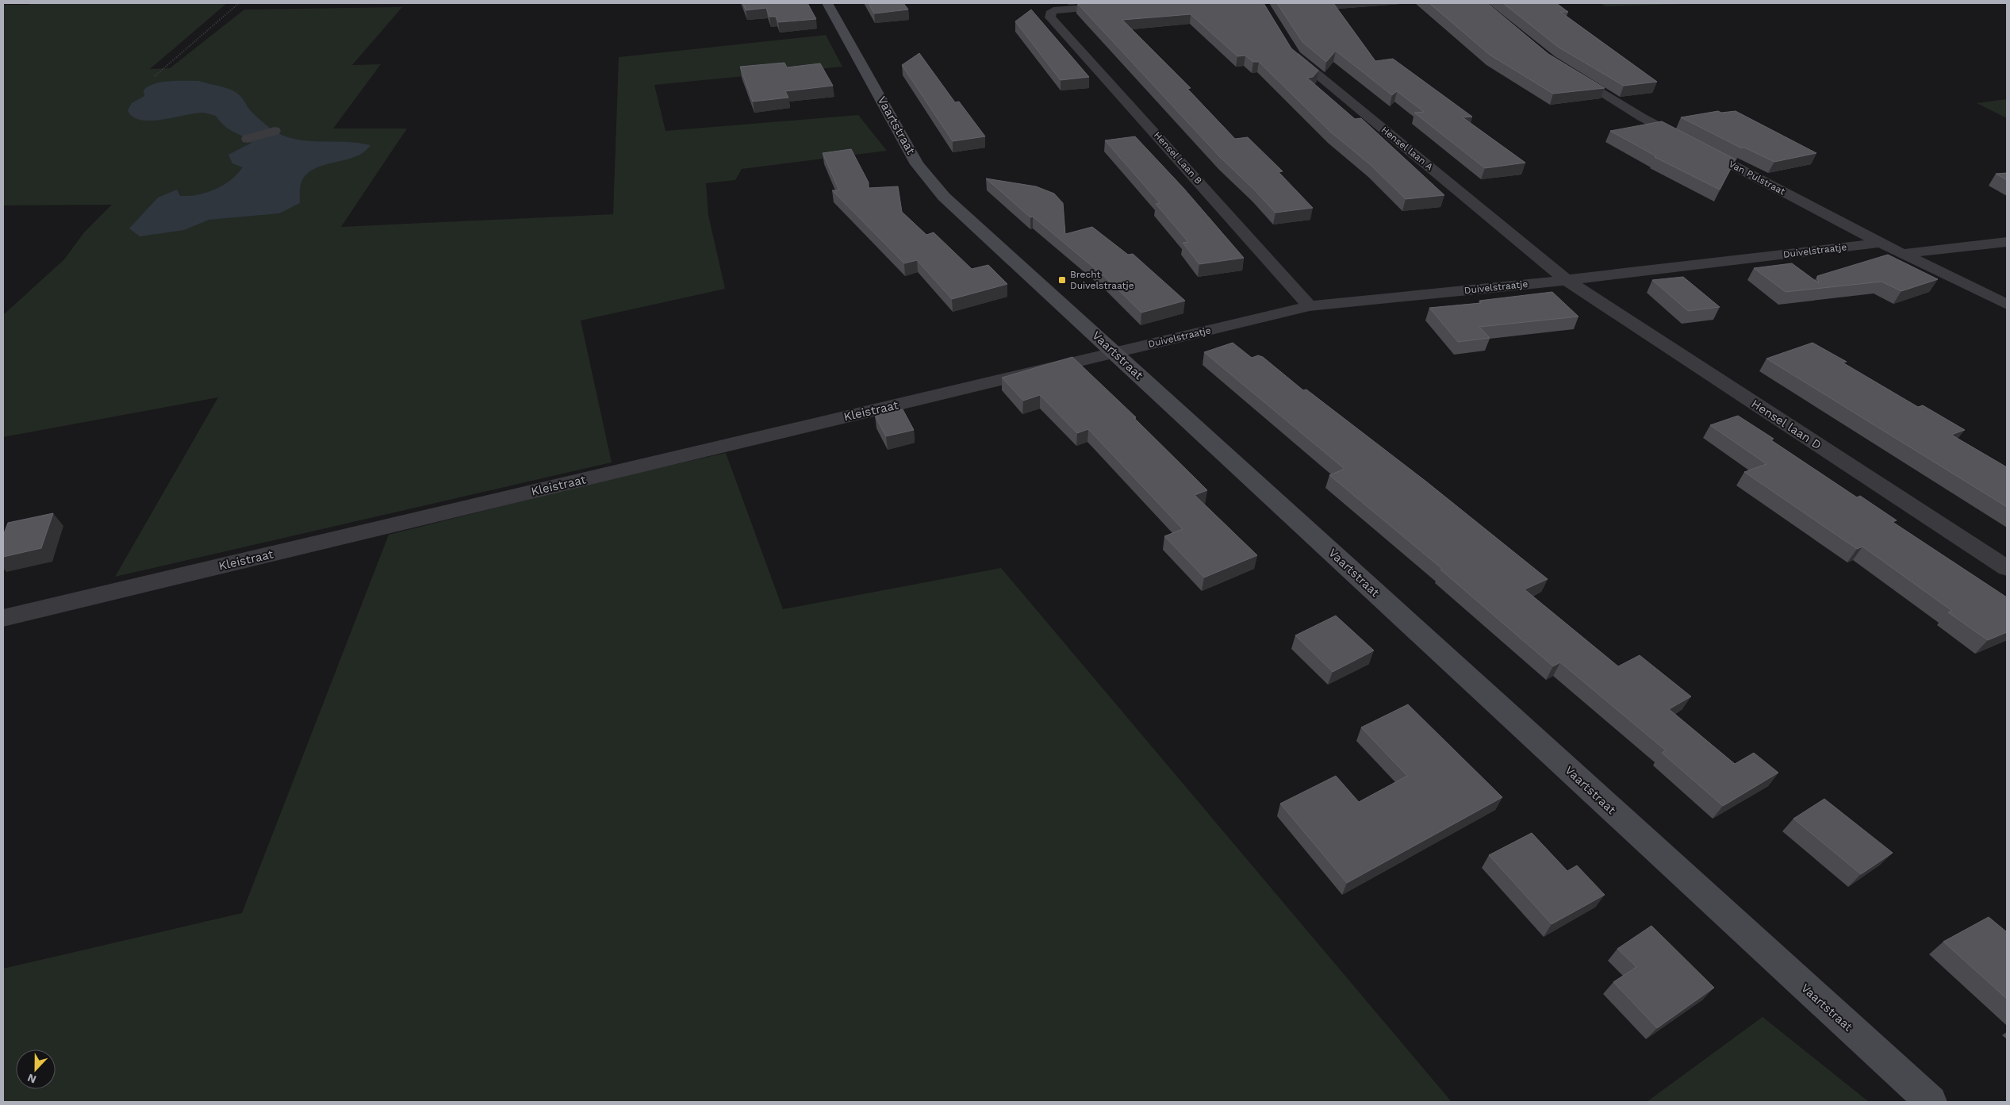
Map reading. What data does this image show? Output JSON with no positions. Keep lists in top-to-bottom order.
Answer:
{
  "streets": {
    "main road": ["Vaartstraat"],
    "street": [
      "Hensel laan A",
      "Hensel Laan B",
      "Van Pulstraat",
      "Duivelstraatje",
      "Kleistraat",
      "Hensel laan D"
    ]
  },
  "crossings": [
    ["Vaartstraat", "Duivelstraatje"],
    ["Vaartstraat", "Kleistraat"],
    ["Hensel laan A", "Duivelstraatje"],
    ["Hensel laan A", "Hensel laan D"],
    ["Hensel Laan B", "Duivelstraatje"],
    ["Van Pulstraat", "Duivelstraatje"],
    ["Duivelstraatje", "Kleistraat"],
    ["Duivelstraatje", "Hensel laan D"]
  ],
  "places": {
    "transit": ["Brecht Duivelstraatje"]
  },
  "north": "bottom"
}
